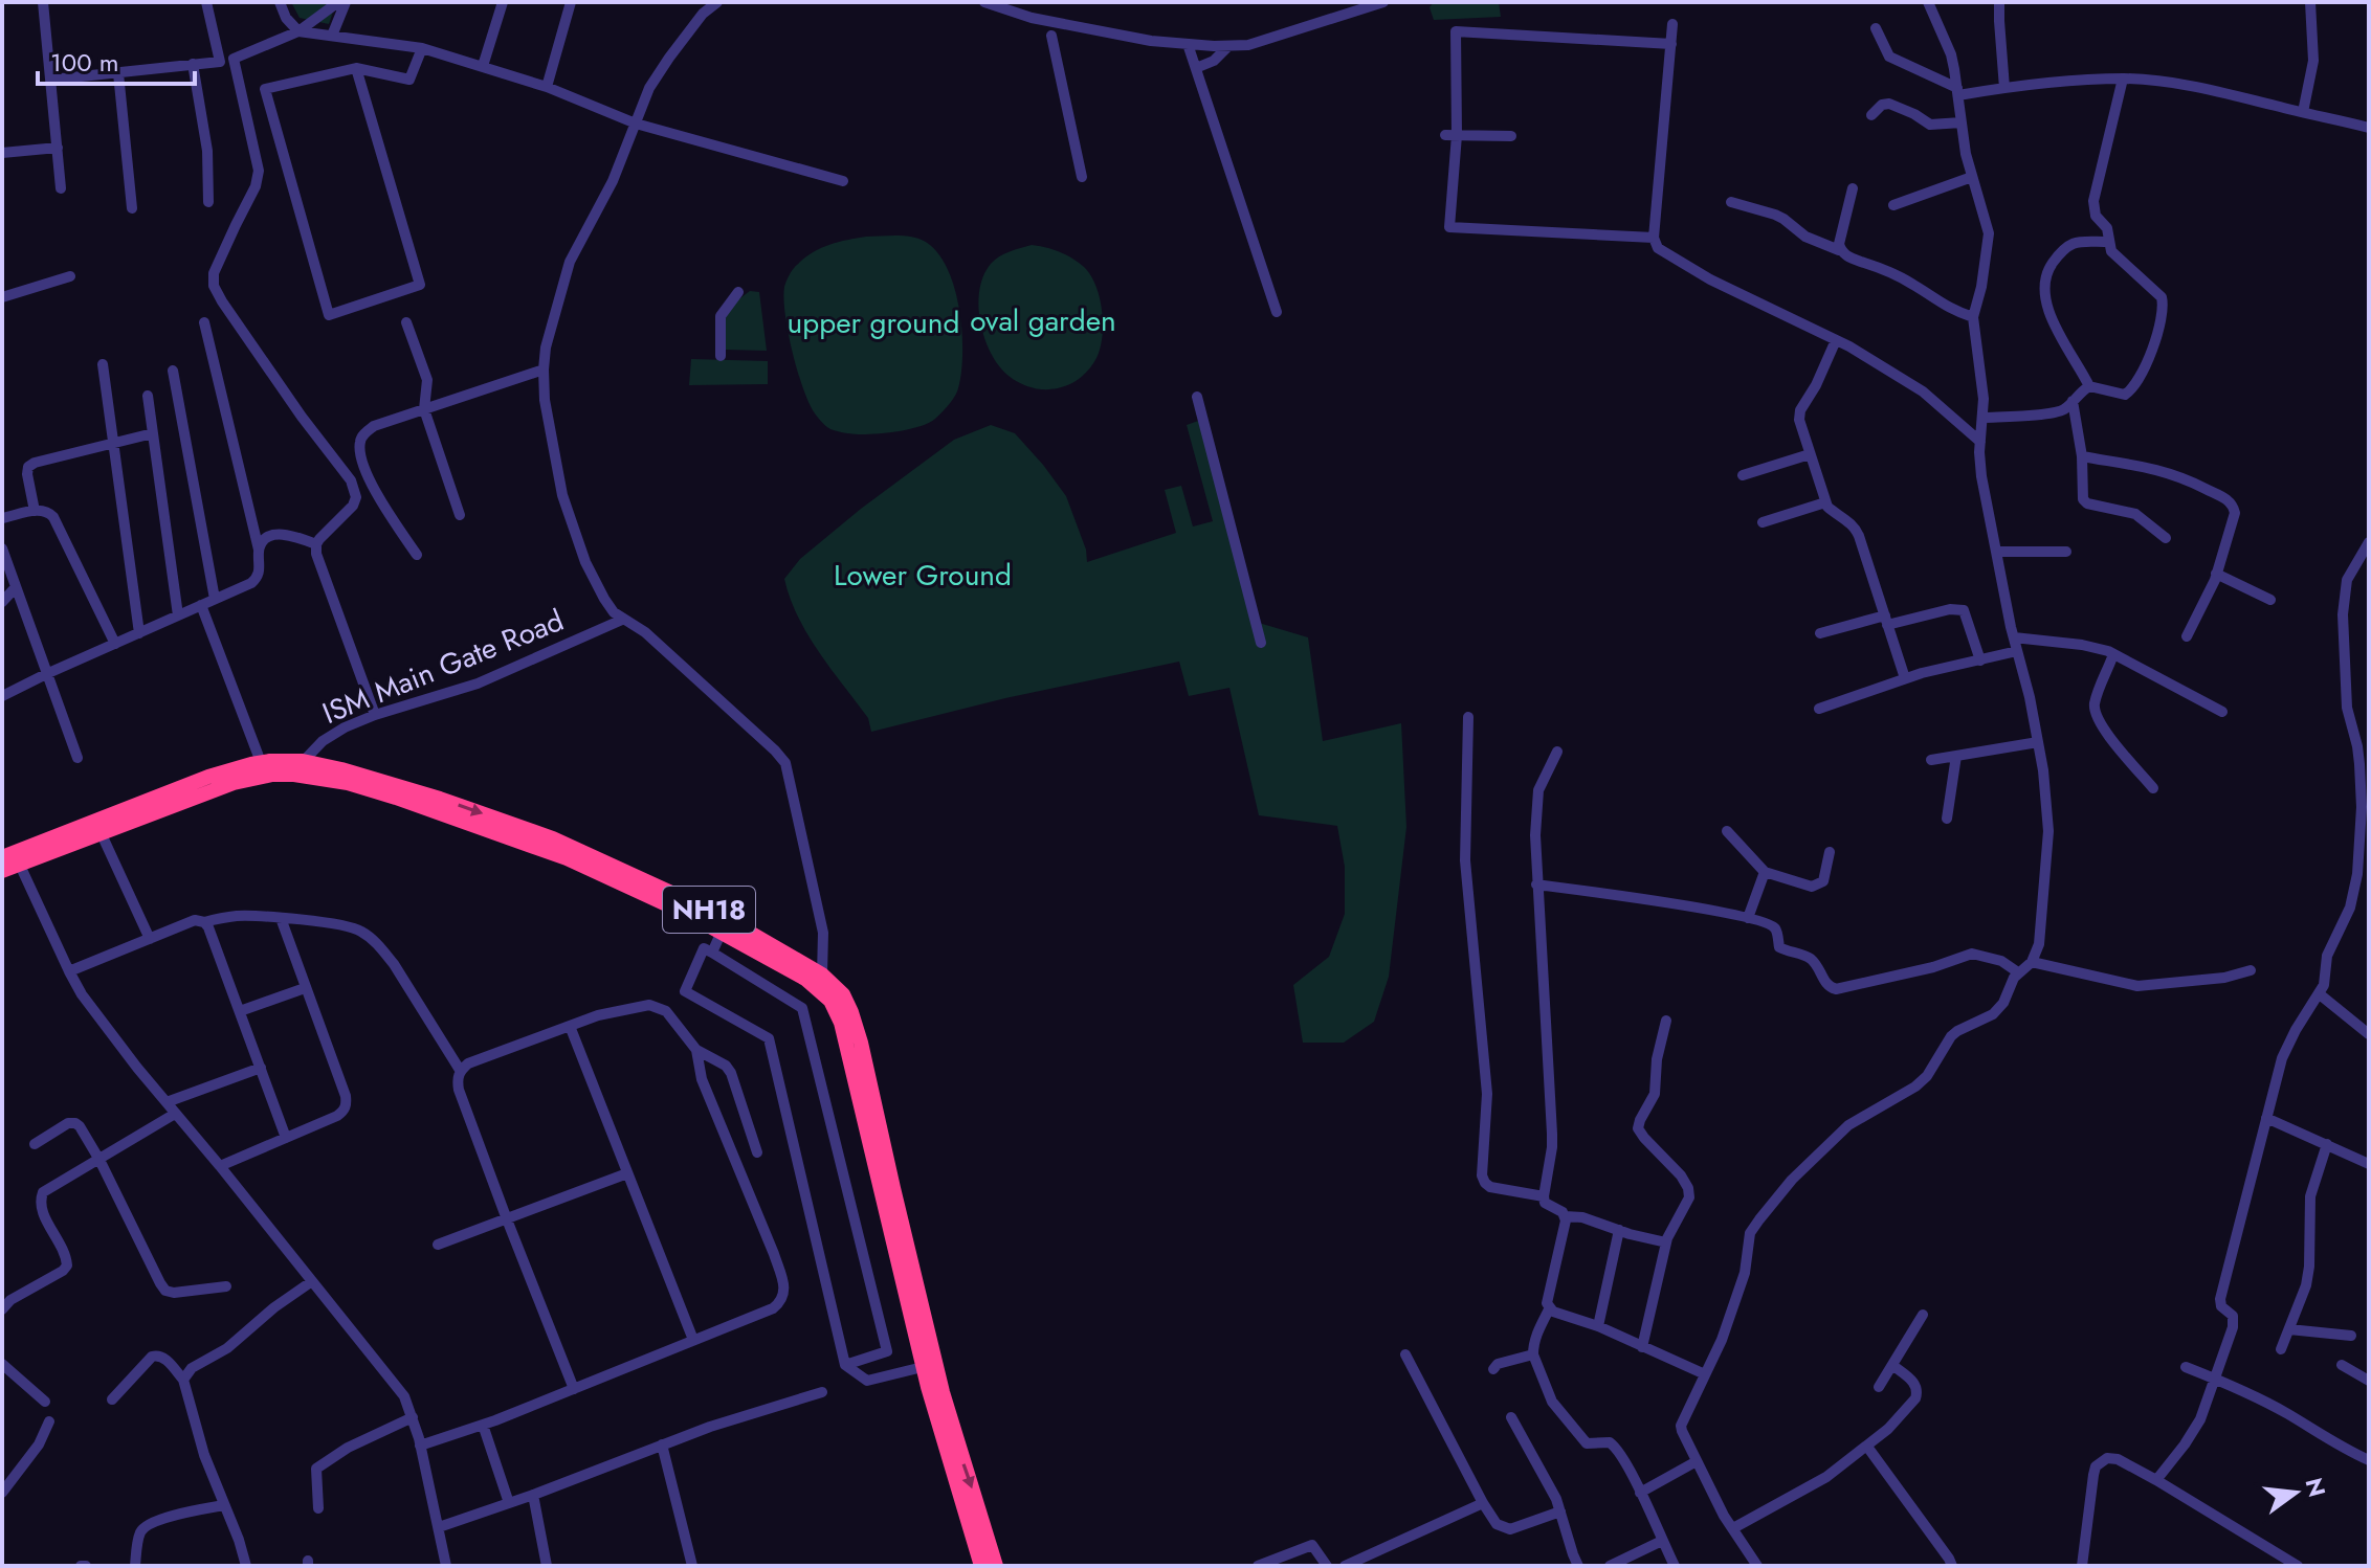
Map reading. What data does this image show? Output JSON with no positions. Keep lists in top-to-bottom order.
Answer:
{
  "streets": {
    "highway": ["NH18"],
    "street": ["ISM Main Gate Road"]
  },
  "crossings": [
    ["ISM Main Gate Road", "NH18"]
  ],
  "parks": ["oval garden", "upper ground", "Lower Ground"],
  "scale_bar": "100 m",
  "north": "right"
}
